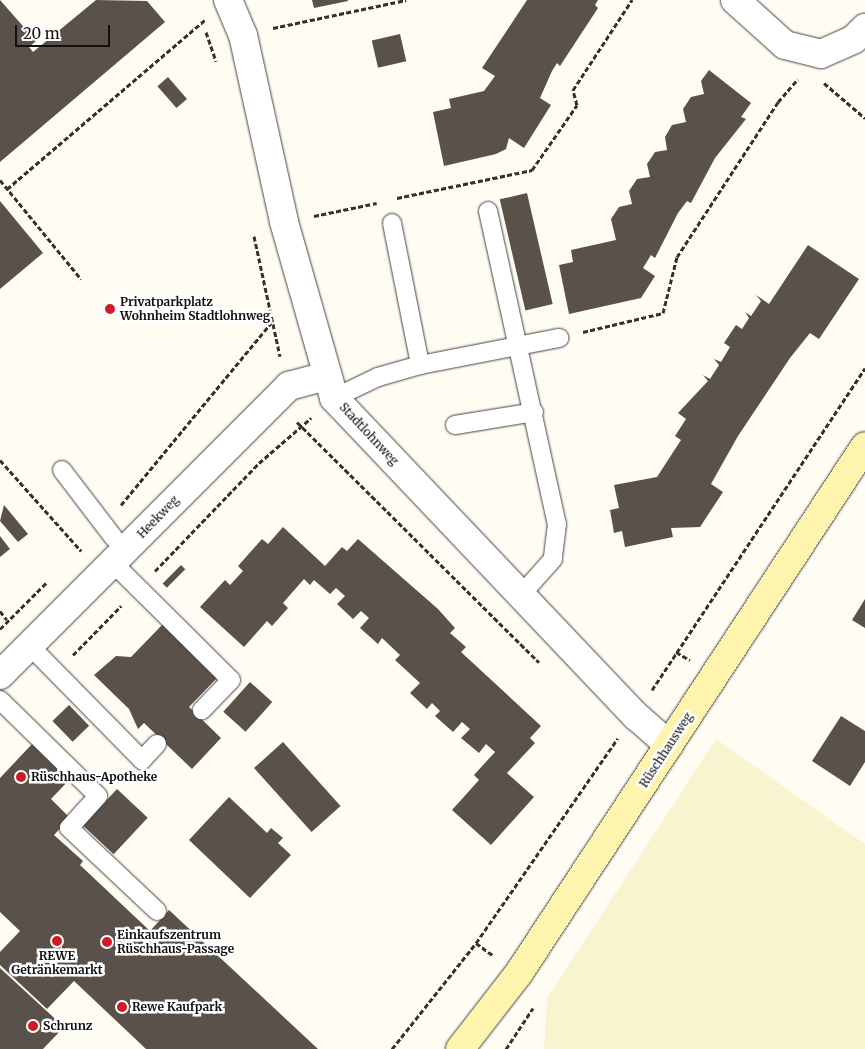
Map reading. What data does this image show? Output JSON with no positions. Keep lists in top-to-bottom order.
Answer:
{
  "streets": {
    "main road": ["Rüschhausweg"],
    "street": ["Stadtlohnweg", "Heekweg"]
  },
  "crossings": [
    ["Stadtlohnweg", "Heekweg"],
    ["Stadtlohnweg", "Rüschhausweg"]
  ],
  "places": [
    "Privatparkplatz Wohnheim Stadtlohnweg",
    "Rüschhaus-Apotheke",
    "REWE Getränkemarkt",
    "Einkaufszentrum Rüschhaus-Passage",
    "Rewe Kaufpark",
    "Schrunz"
  ],
  "scale_bar": "20 m"
}
